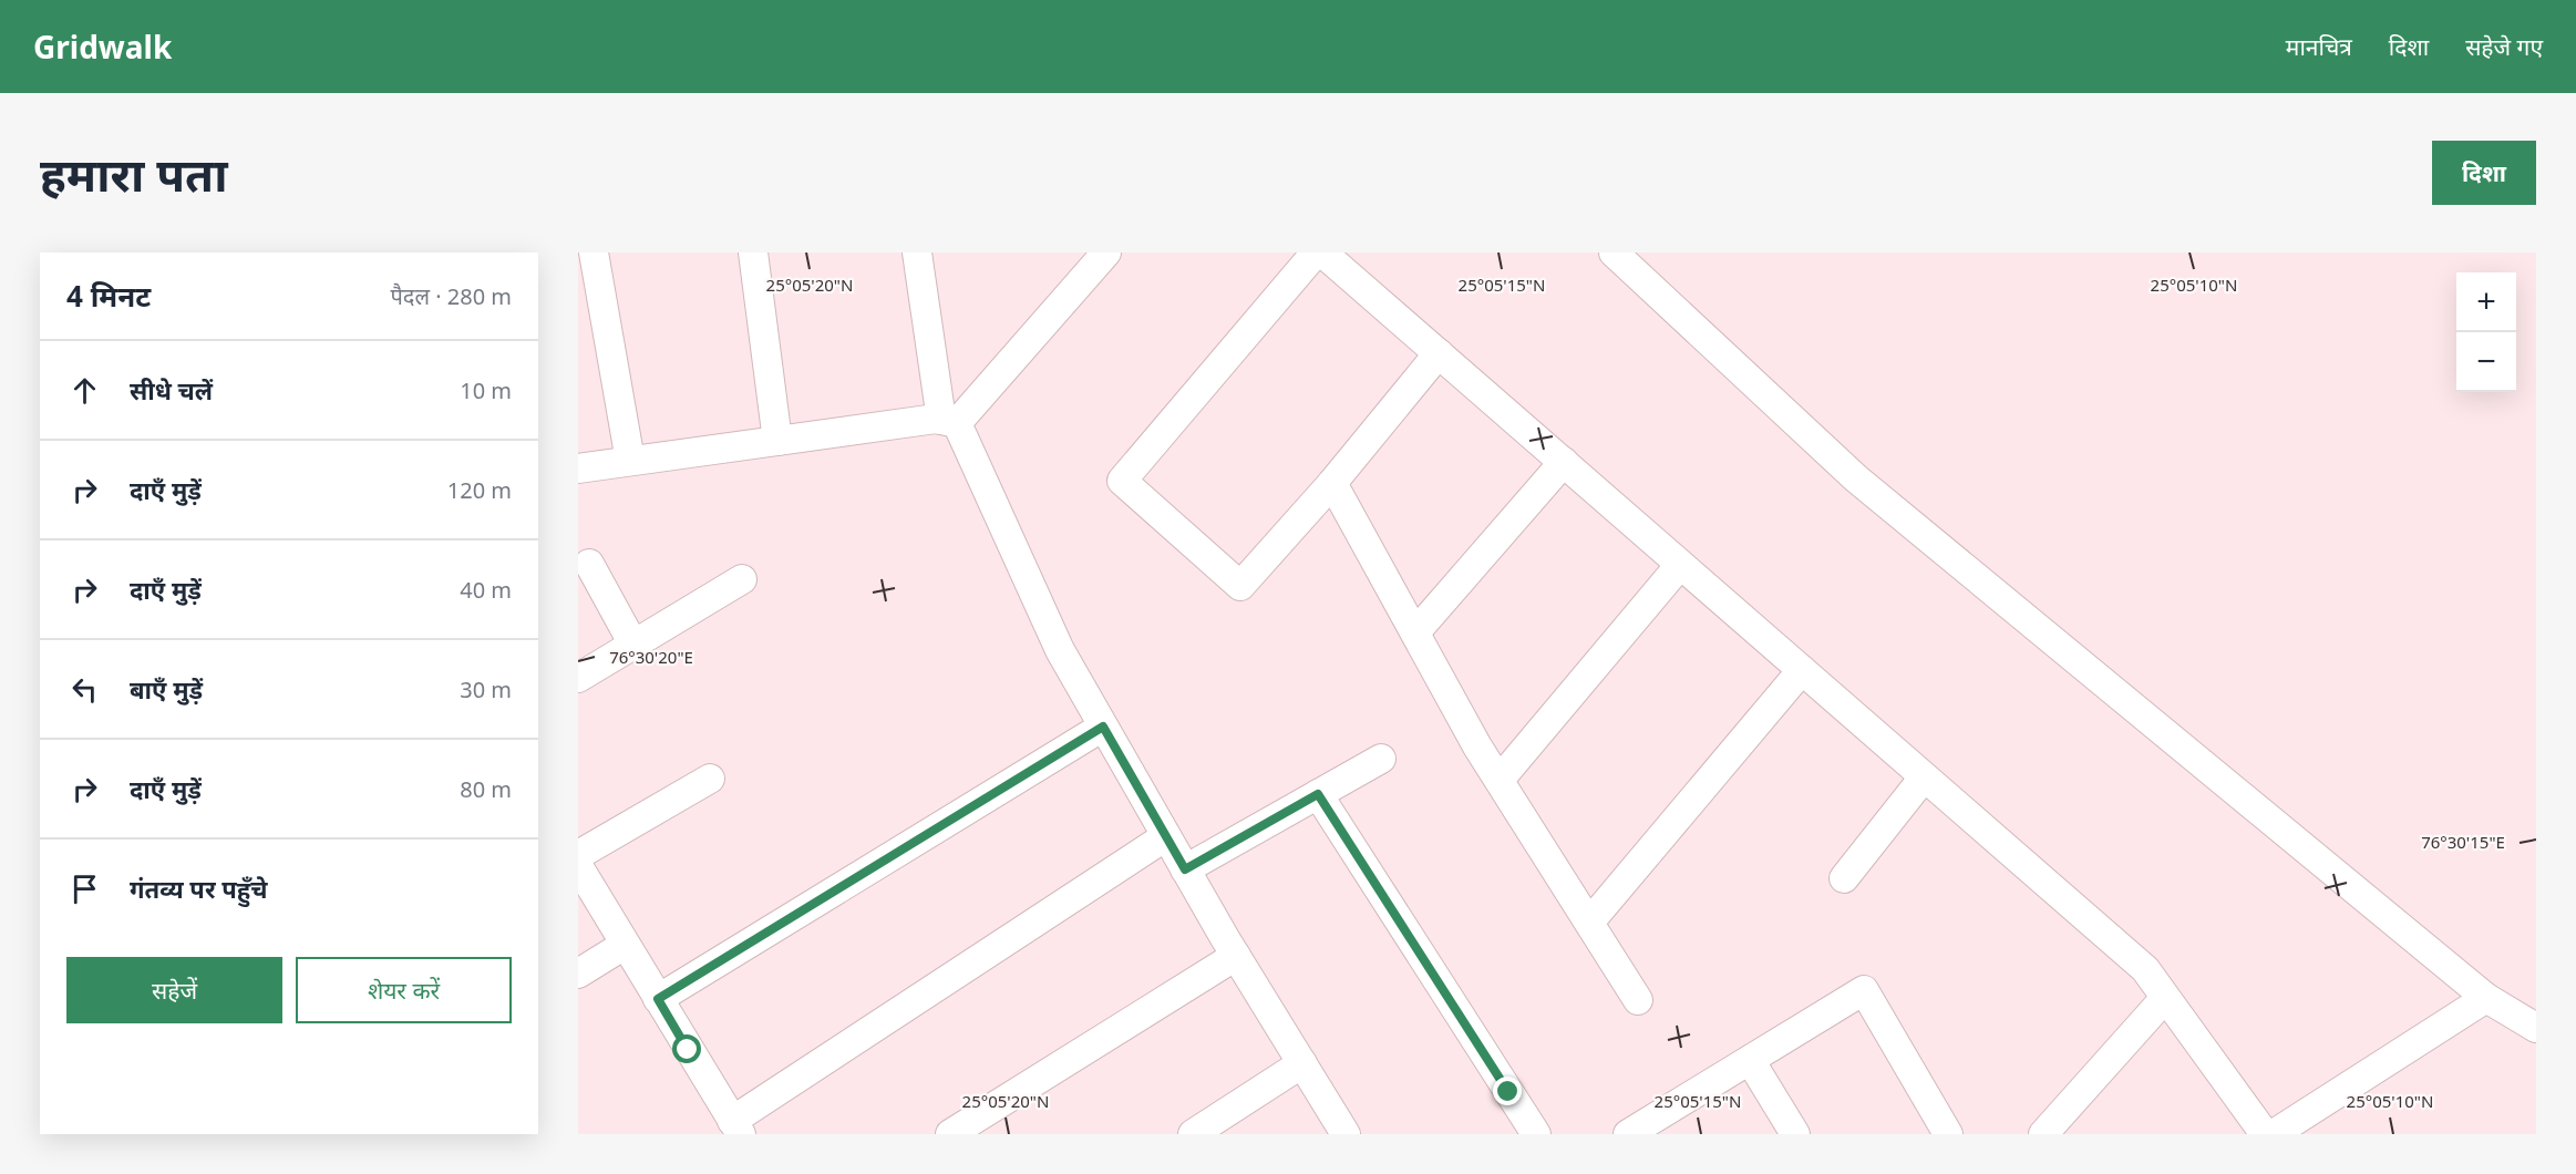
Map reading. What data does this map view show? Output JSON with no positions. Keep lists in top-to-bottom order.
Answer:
{
  "page": {
    "header": "Gridwalk",
    "nav": ["मानचित्र", "दिशा", "सहेजे गए"],
    "buttons": [
      "दिशा",
      ["सहेजें", "शेयर करें"]
    ],
    "title": "हमारा पता",
    "heading": ["4 मिनट", "पैदल · 280 m"],
    "map_buttons": ["+", "−"],
    "list": [
      ["सीधे चलें", "10 m"],
      ["दाएँ मुड़ें", "120 m"],
      ["दाएँ मुड़ें", "40 m"],
      ["बाएँ मुड़ें", "30 m"],
      ["दाएँ मुड़ें", "80 m"],
      "गंतव्य पर पहुँचे"
    ]
  },
  "coordinates": [
    "25°05'20\"N",
    "25°05'15\"N",
    "25°05'10\"N",
    "76°30'20\"E",
    "76°30'15\"E"
  ]
}
